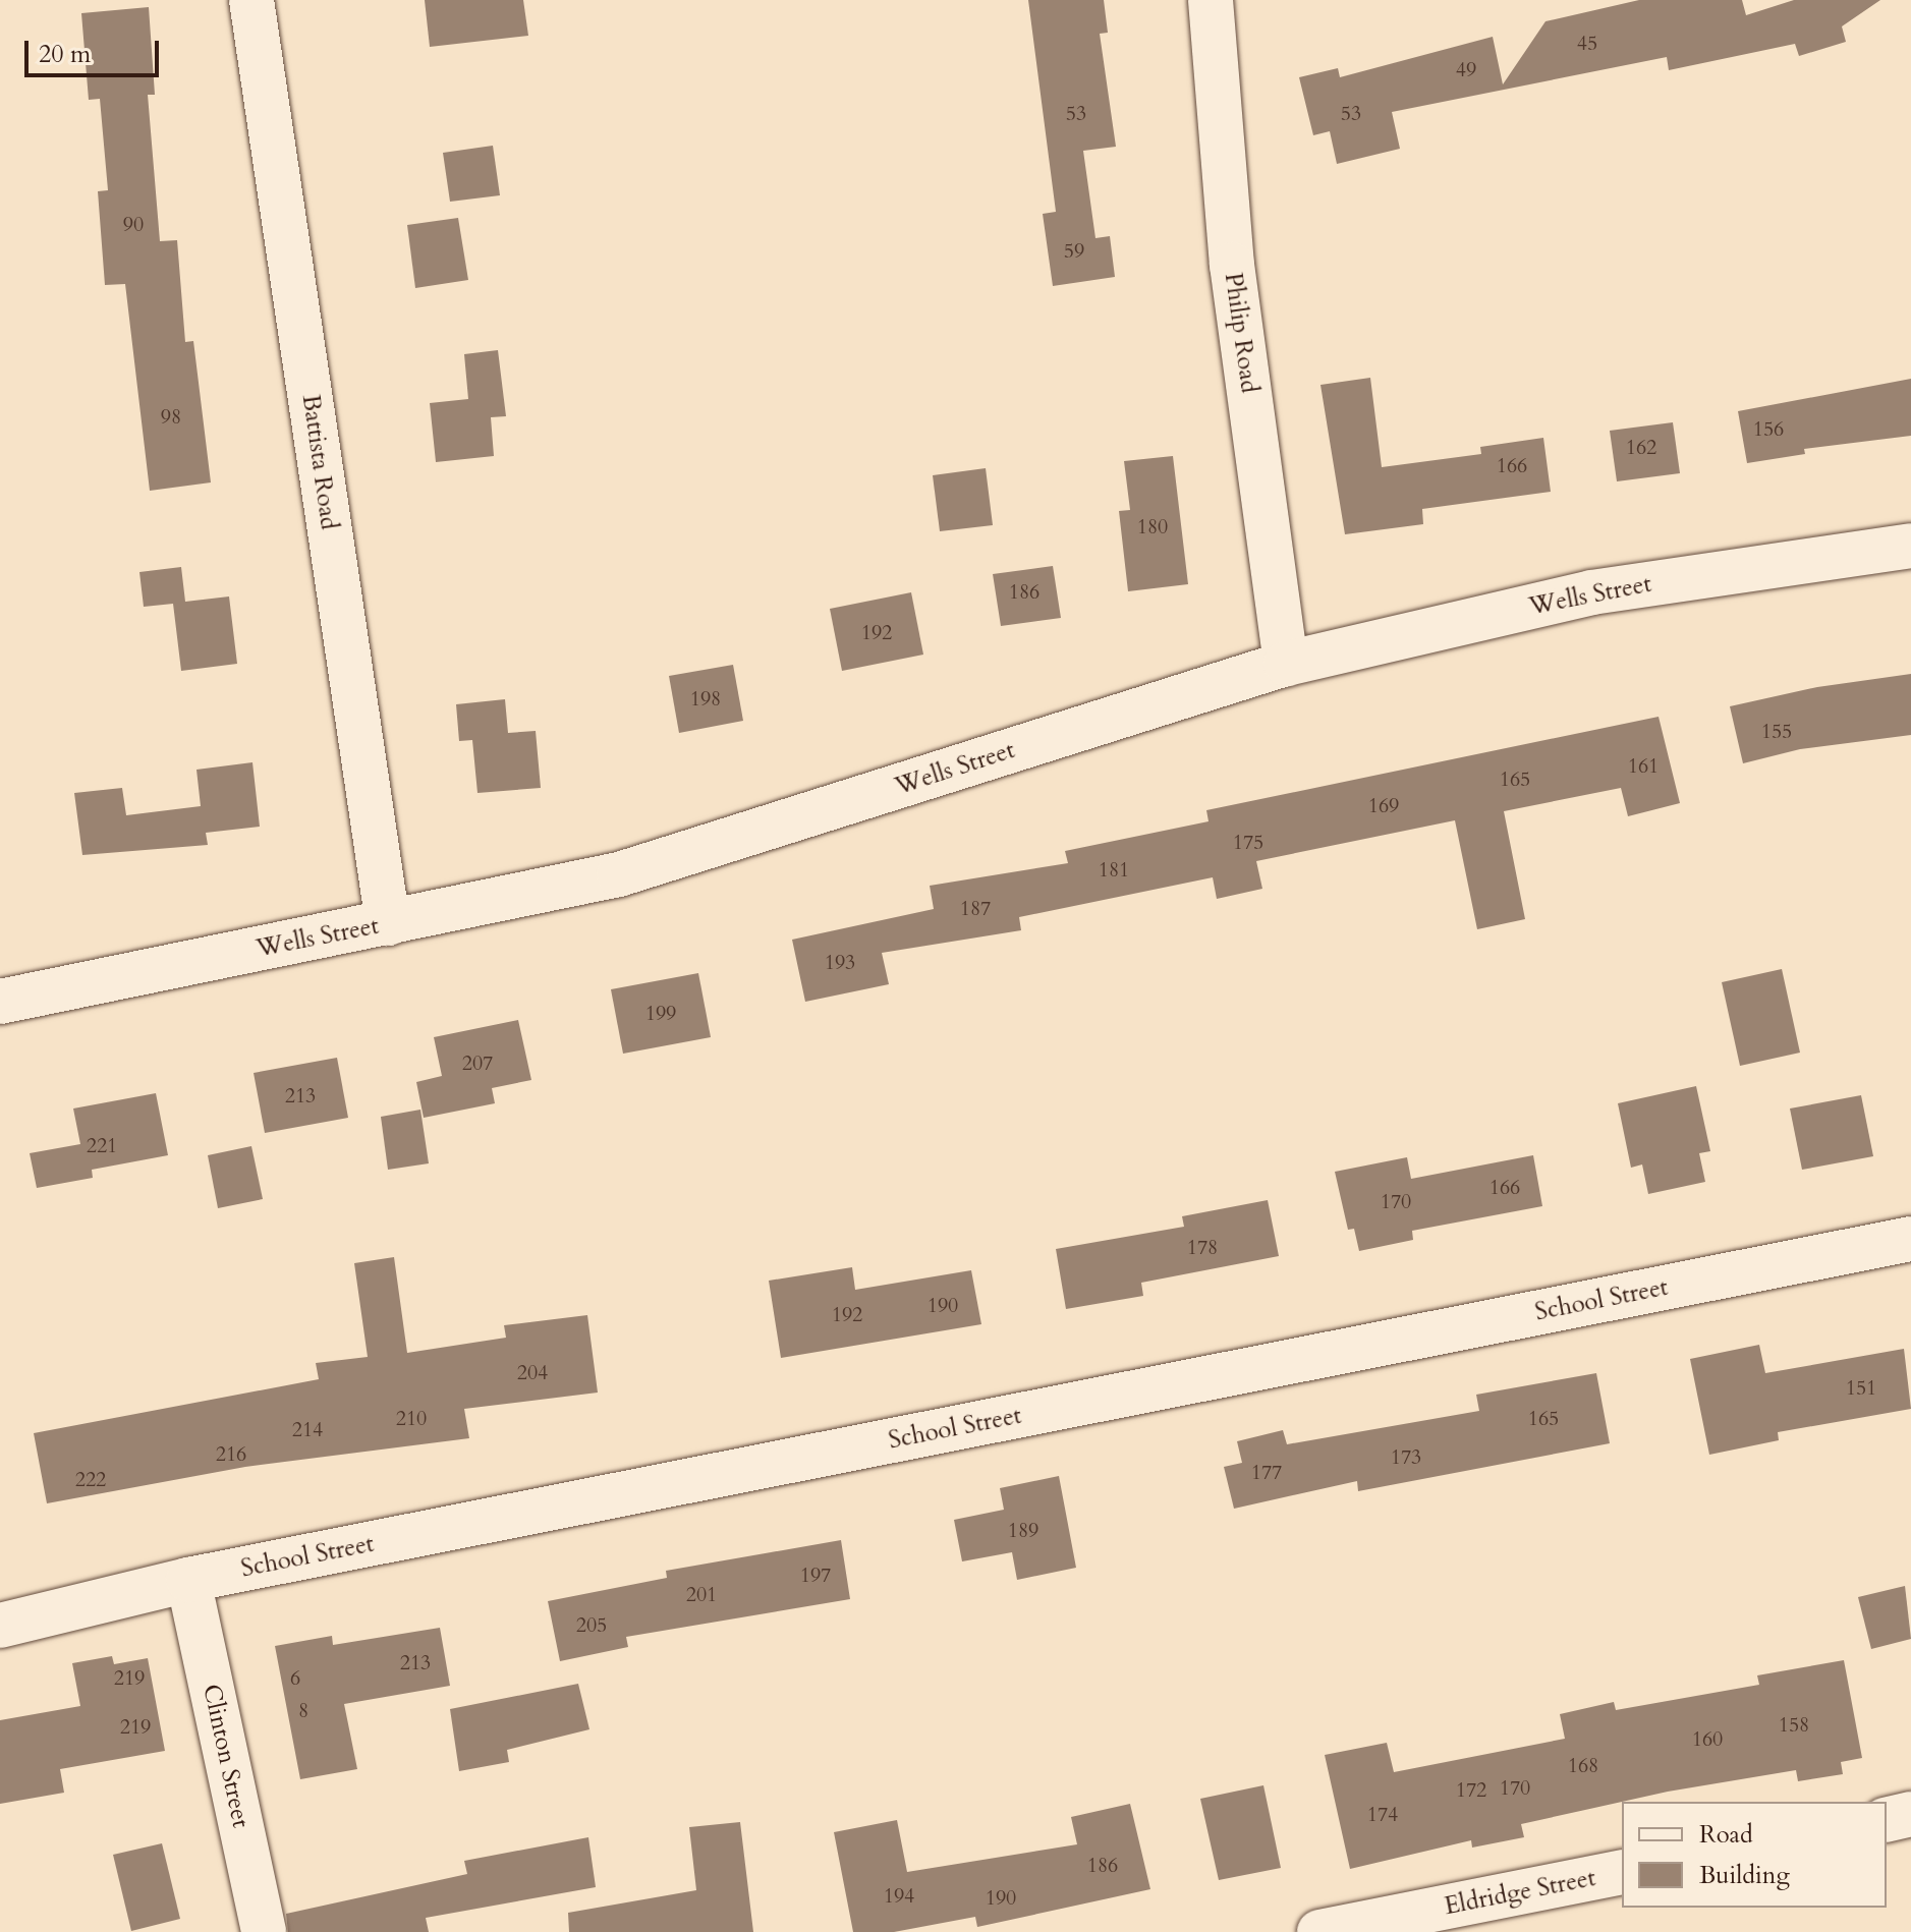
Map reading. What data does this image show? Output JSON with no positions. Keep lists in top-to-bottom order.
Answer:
{
  "streets": {
    "street": [
      "Philip Road",
      "Battista Road",
      "Wells Street",
      "School Street",
      "Clinton Street",
      "Eldridge Street"
    ]
  },
  "crossings": [
    ["Philip Road", "Wells Street"],
    ["Battista Road", "Wells Street"],
    ["School Street", "Clinton Street"]
  ],
  "house_numbers": [
    "45",
    "49",
    "53",
    "53",
    "90",
    "59",
    "98",
    "156",
    "162",
    "166",
    "180",
    "186",
    "192",
    "198",
    "155",
    "161",
    "165",
    "169",
    "175",
    "181",
    "187",
    "193",
    "199",
    "207",
    "213",
    "221",
    "166",
    "170",
    "178",
    "190",
    "192",
    "204",
    "151",
    "210",
    "165",
    "214",
    "216",
    "173",
    "177",
    "222",
    "189",
    "197",
    "201",
    "205",
    "213",
    "219",
    "6",
    "8",
    "158",
    "219",
    "160",
    "168",
    "170",
    "172",
    "174",
    "186",
    "194",
    "190"
  ],
  "legend": ["Road", "Building"],
  "scale_bar": "20 m"
}
